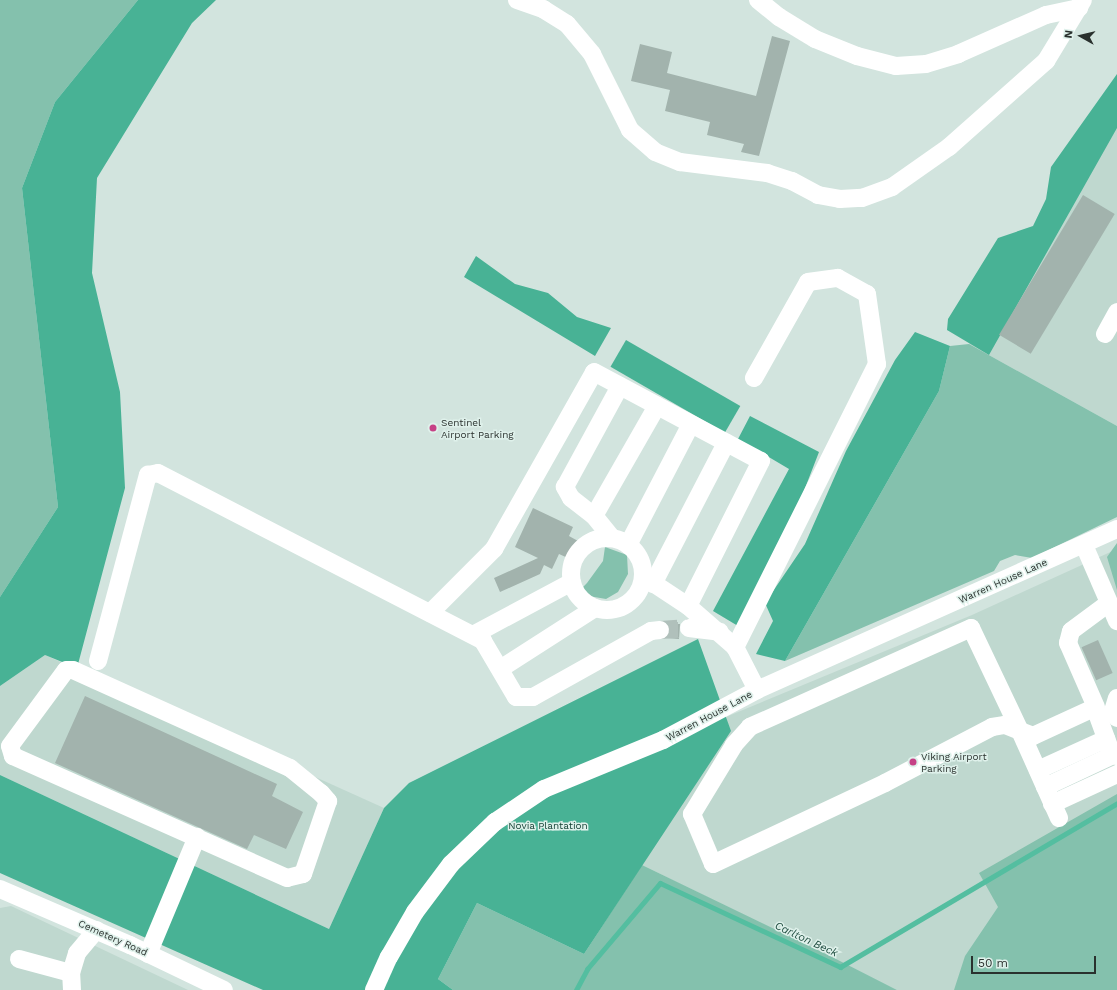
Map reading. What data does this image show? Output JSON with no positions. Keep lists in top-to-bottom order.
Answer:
{
  "streets": {
    "street": ["Warren House Lane", "Cemetery Road"]
  },
  "water": ["Carlton Beck"],
  "parks": ["Novia Plantation"],
  "places": ["Sentinel Airport Parking", "Viking Airport Parking"],
  "scale_bar": "50 m",
  "north": "left"
}
